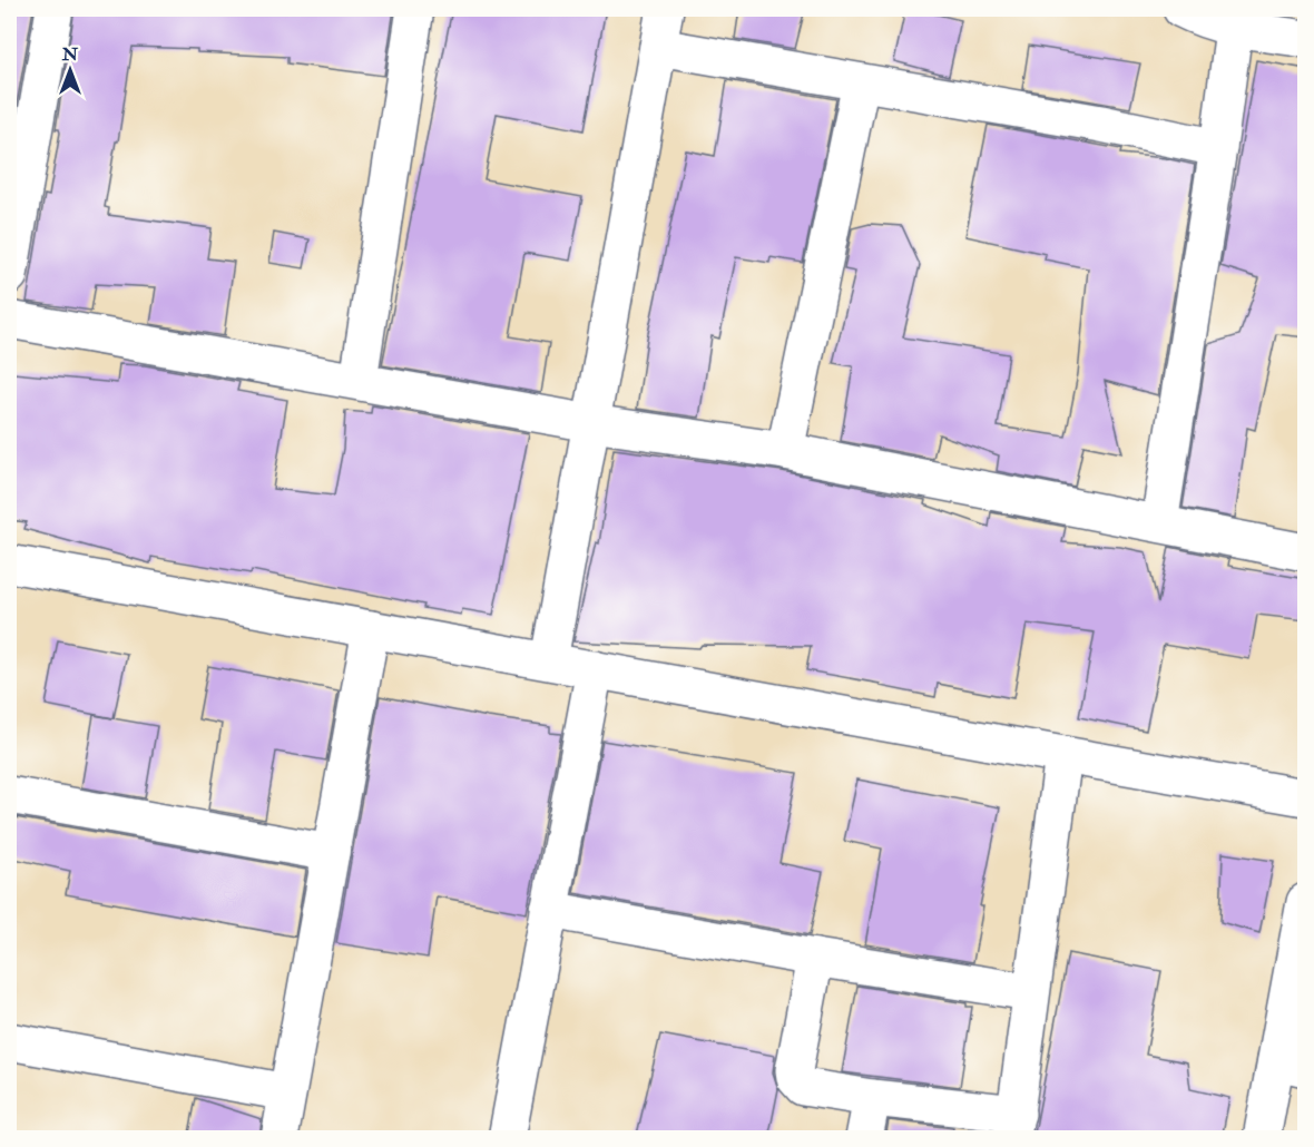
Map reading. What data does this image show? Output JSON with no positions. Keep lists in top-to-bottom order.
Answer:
{
  "north": "top"
}
